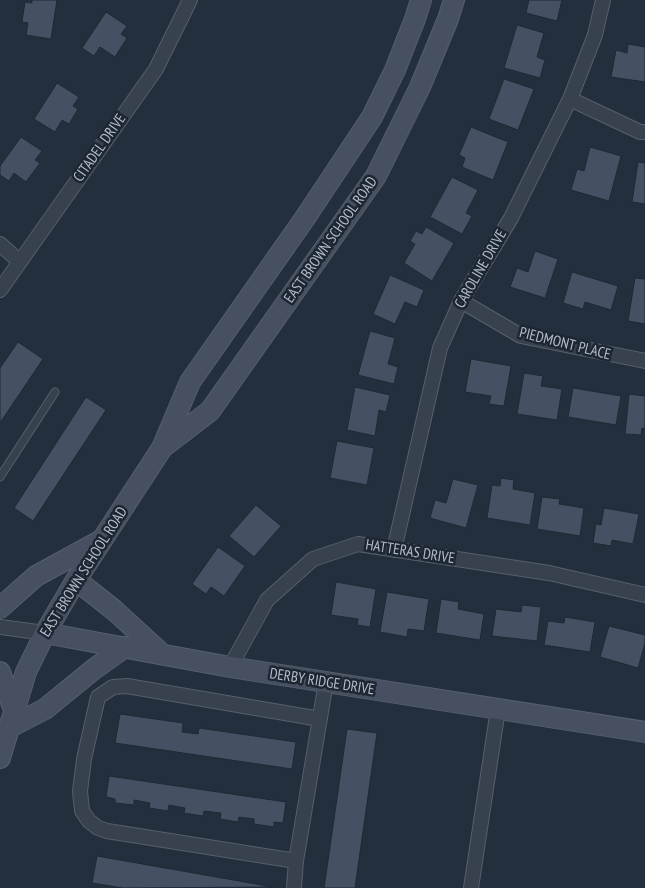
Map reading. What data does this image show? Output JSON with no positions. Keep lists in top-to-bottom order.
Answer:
{
  "streets": {
    "main road": ["EAST BROWN SCHOOL ROAD", "DERBY RIDGE DRIVE"],
    "street": [
      "CITADEL DRIVE",
      "CAROLINE DRIVE",
      "PIEDMONT PLACE",
      "HATTERAS DRIVE"
    ]
  },
  "crossings": [
    ["EAST BROWN SCHOOL ROAD", "DERBY RIDGE DRIVE"],
    ["CAROLINE DRIVE", "PIEDMONT PLACE"],
    ["CAROLINE DRIVE", "HATTERAS DRIVE"],
    ["HATTERAS DRIVE", "DERBY RIDGE DRIVE"]
  ]
}
